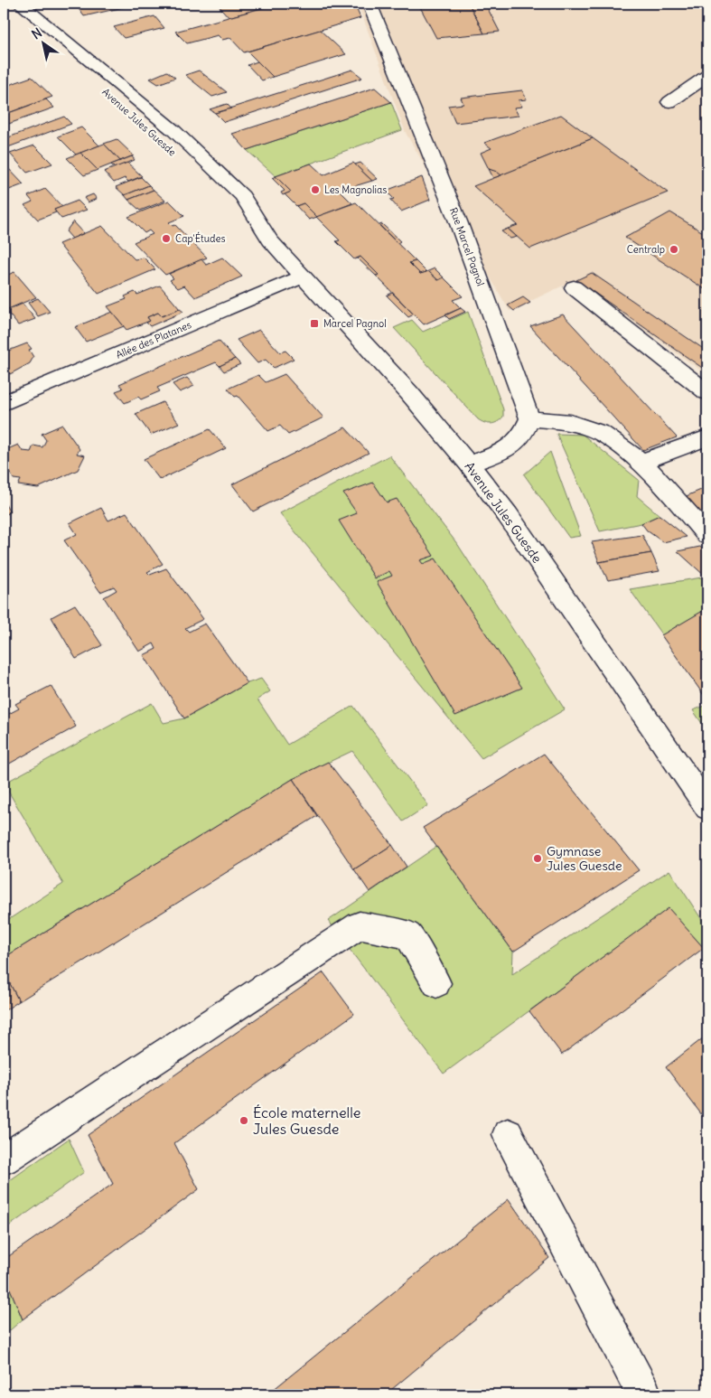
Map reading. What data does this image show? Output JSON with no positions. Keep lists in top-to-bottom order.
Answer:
{
  "streets": {
    "street": ["Avenue Jules Guesde", "Rue Marcel Pagnol", "Allée des Platanes"]
  },
  "crossings": [
    ["Avenue Jules Guesde", "Allée des Platanes"]
  ],
  "places": {
    "other": [
      "Les Magnolias",
      "Cap'Études",
      "Centralp",
      "Gymnase Jules Guesde",
      "École maternelle Jules Guesde"
    ],
    "transit": ["Marcel Pagnol"]
  },
  "north": "top left"
}
